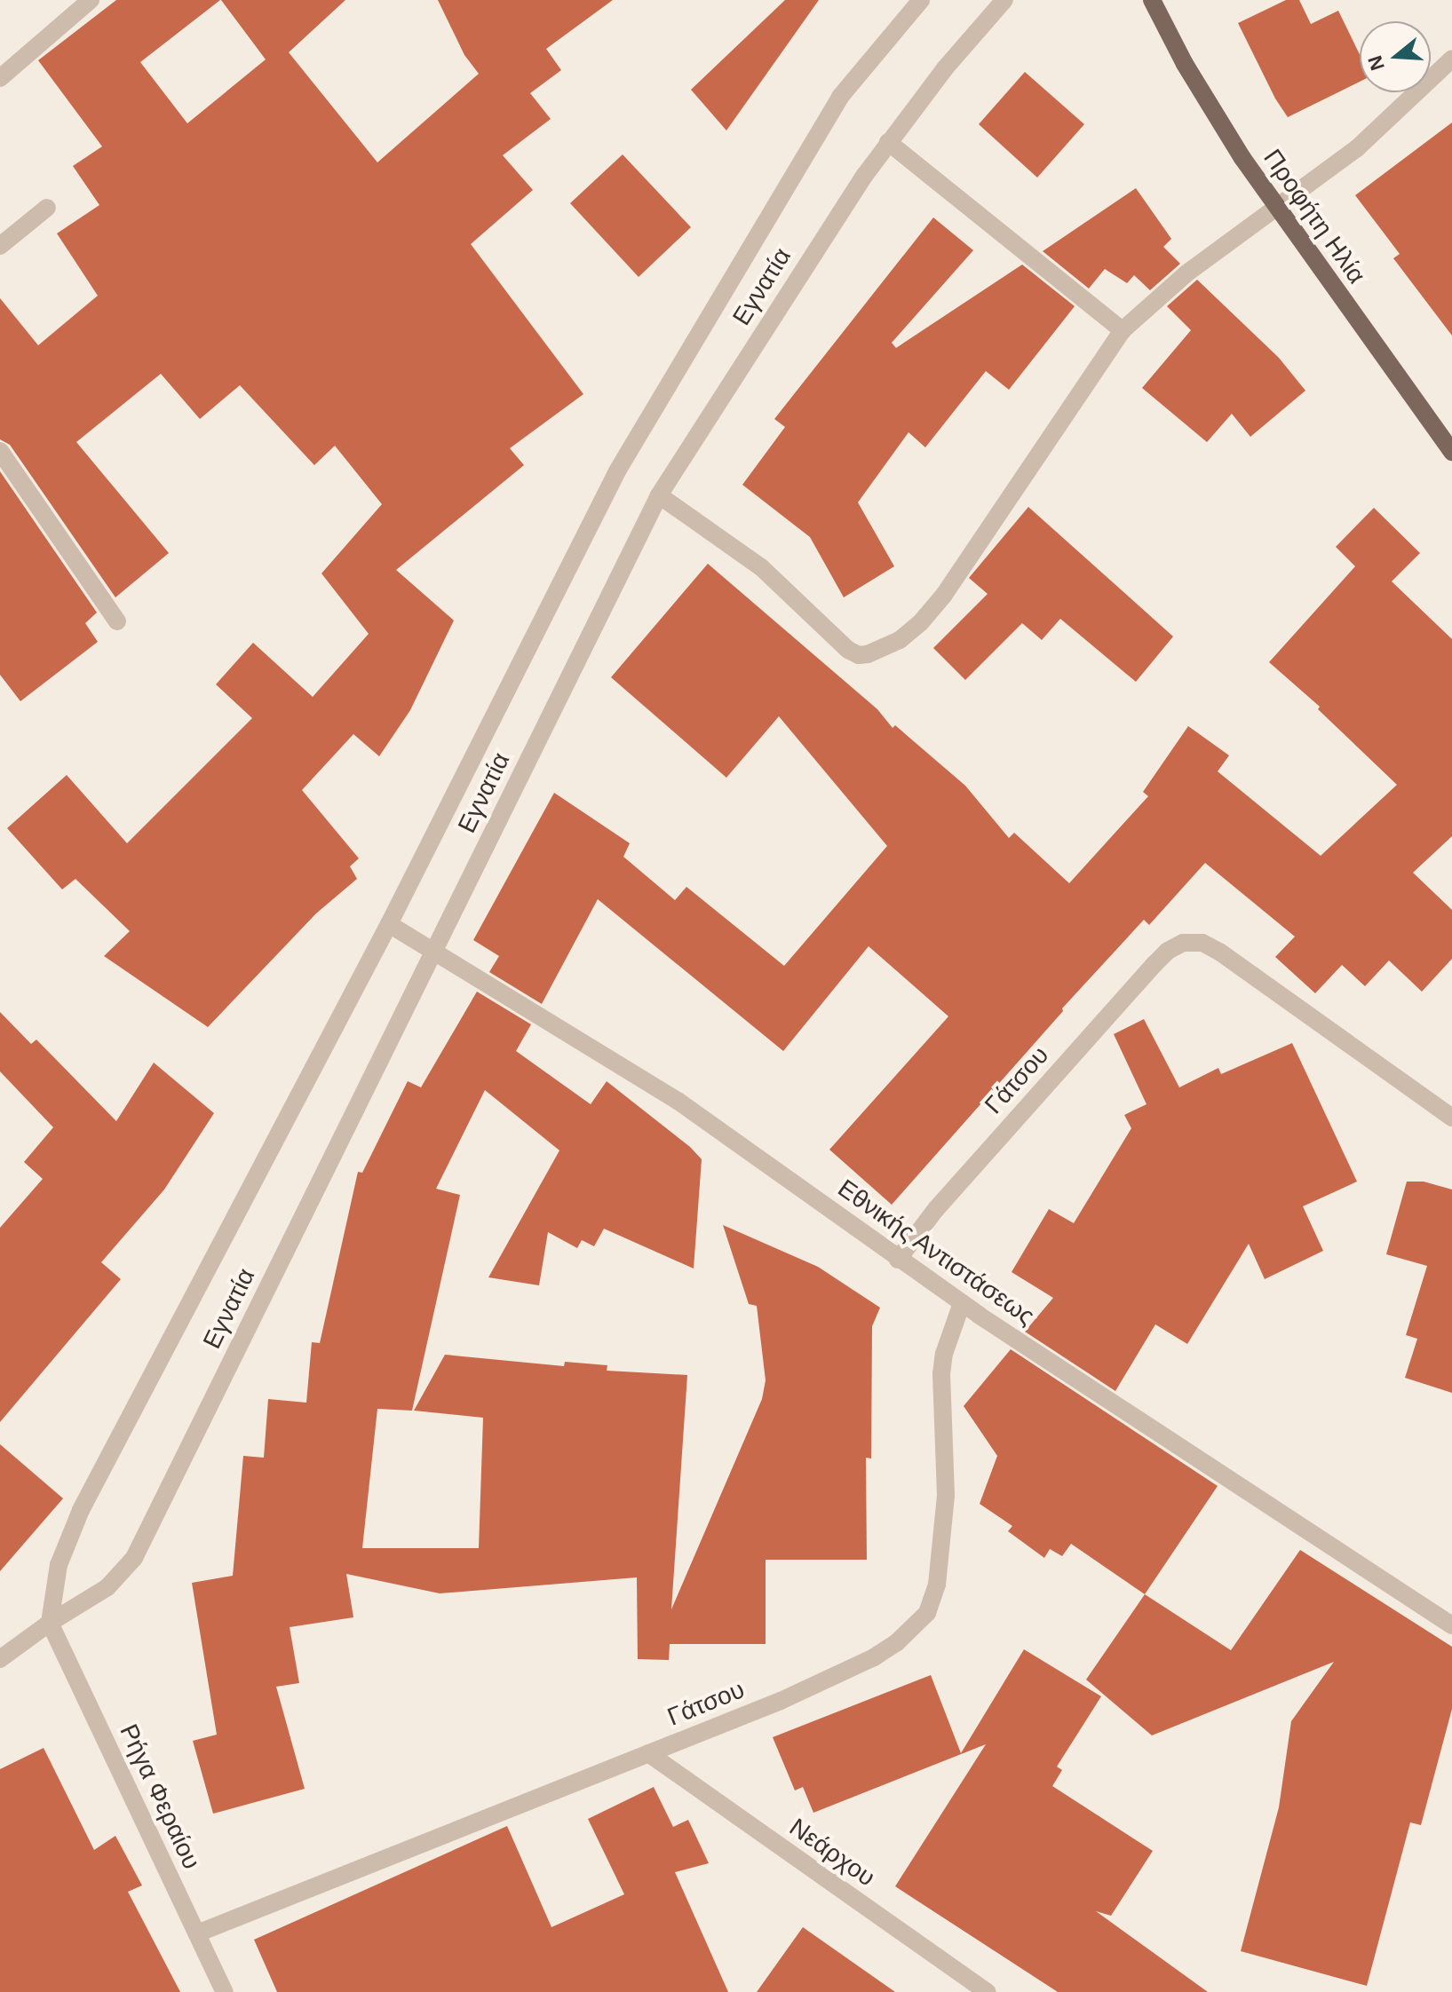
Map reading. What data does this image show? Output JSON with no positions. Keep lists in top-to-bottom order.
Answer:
{
  "streets": {
    "main road": ["Προφήτη Ηλία"],
    "street": [
      "Εγνατία",
      "Γάτσου",
      "Εθνικής Αντιστάσεως",
      "Ρήγα Φεραίου",
      "Νεάρχου"
    ]
  },
  "crossings": [
    ["Εγνατία", "Εθνικής Αντιστάσεως"],
    ["Εγνατία", "Ρήγα Φεραίου"],
    ["Γάτσου", "Εθνικής Αντιστάσεως"],
    ["Γάτσου", "Ρήγα Φεραίου"],
    ["Γάτσου", "Νεάρχου"]
  ],
  "north": "left"
}
